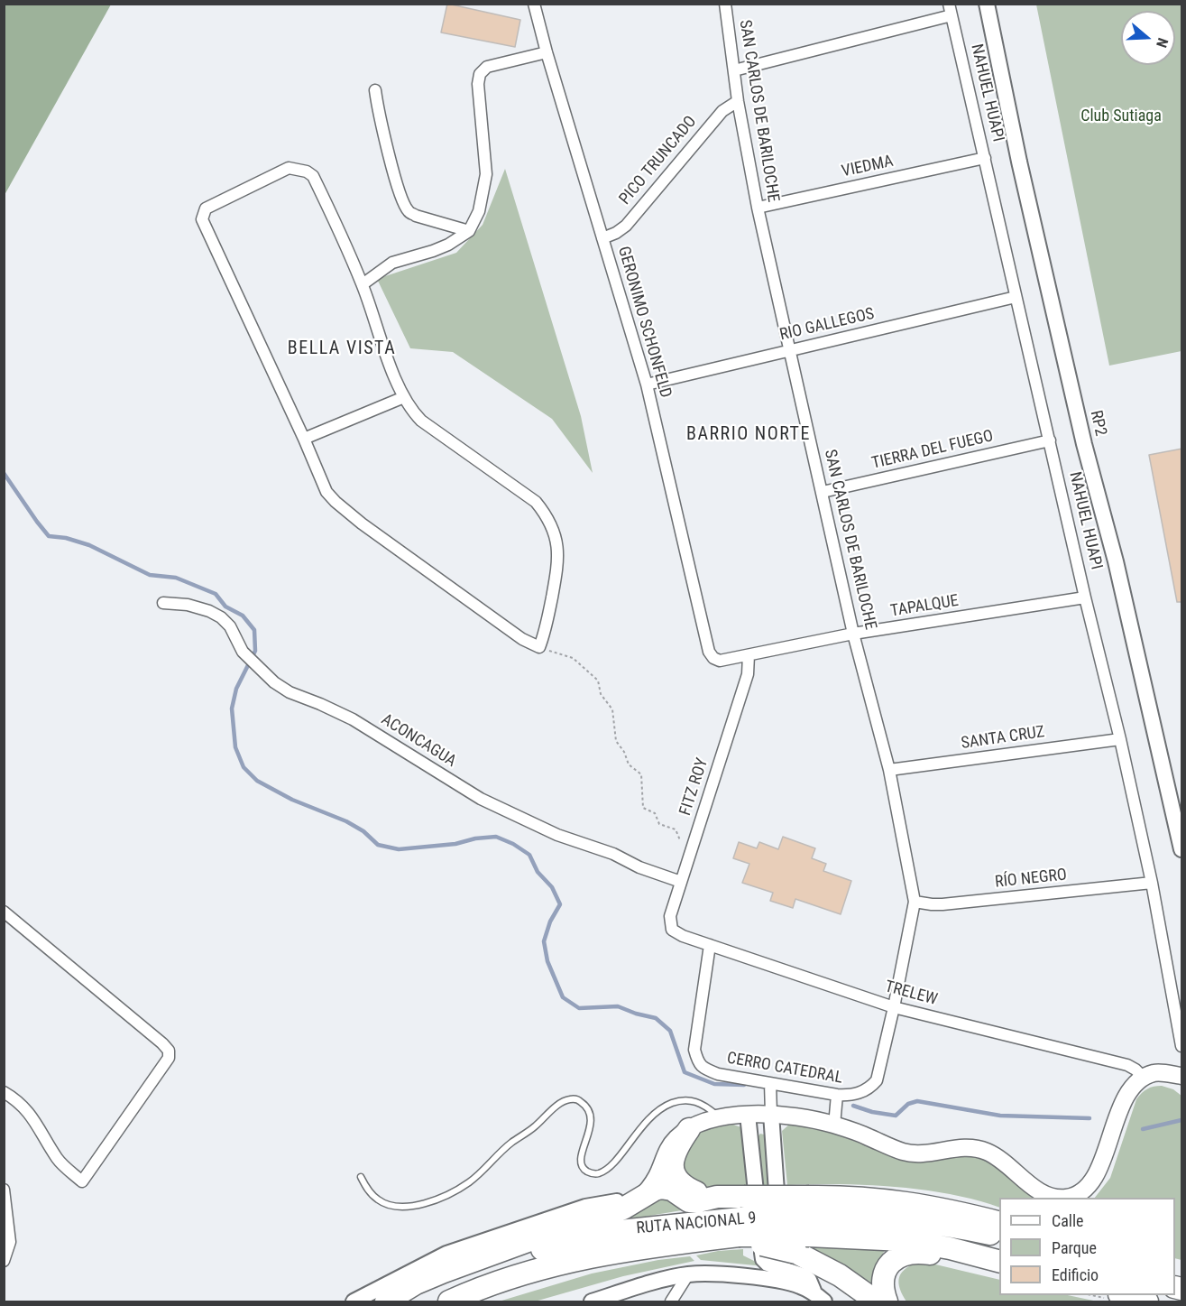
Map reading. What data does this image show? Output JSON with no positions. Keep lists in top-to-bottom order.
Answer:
{
  "streets": {
    "highway": ["RUTA NACIONAL 9"],
    "street": [
      "NAHUEL HUAPI",
      "SAN CARLOS DE BARILOCHE",
      "PICO TRUNCADO",
      "VIEDMA",
      "GERONIMO SCHONFELD",
      "RIO GALLEGOS",
      "RP2",
      "TIERRA DEL FUEGO",
      "TAPALQUE",
      "SANTA CRUZ",
      "ACONCAGUA",
      "FITZ ROY",
      "RÍO NEGRO",
      "TRELEW",
      "CERRO CATEDRAL"
    ]
  },
  "crossings": [
    ["NAHUEL HUAPI", "VIEDMA"],
    ["NAHUEL HUAPI", "RIO GALLEGOS"],
    ["NAHUEL HUAPI", "TIERRA DEL FUEGO"],
    ["NAHUEL HUAPI", "TAPALQUE"],
    ["NAHUEL HUAPI", "SANTA CRUZ"],
    ["NAHUEL HUAPI", "RÍO NEGRO"],
    ["SAN CARLOS DE BARILOCHE", "PICO TRUNCADO"],
    ["SAN CARLOS DE BARILOCHE", "VIEDMA"],
    ["SAN CARLOS DE BARILOCHE", "RIO GALLEGOS"],
    ["SAN CARLOS DE BARILOCHE", "TIERRA DEL FUEGO"],
    ["SAN CARLOS DE BARILOCHE", "TAPALQUE"],
    ["SAN CARLOS DE BARILOCHE", "SANTA CRUZ"],
    ["SAN CARLOS DE BARILOCHE", "RÍO NEGRO"],
    ["SAN CARLOS DE BARILOCHE", "TRELEW"],
    ["SAN CARLOS DE BARILOCHE", "CERRO CATEDRAL"],
    ["PICO TRUNCADO", "GERONIMO SCHONFELD"],
    ["GERONIMO SCHONFELD", "RIO GALLEGOS"],
    ["GERONIMO SCHONFELD", "TAPALQUE"],
    ["TAPALQUE", "FITZ ROY"],
    ["ACONCAGUA", "FITZ ROY"],
    ["FITZ ROY", "TRELEW"],
    ["TRELEW", "CERRO CATEDRAL"]
  ],
  "districts": ["BELLA VISTA", "BARRIO NORTE"],
  "parks": ["Club Sutiaga"],
  "legend": ["Calle", "Parque", "Edificio"],
  "north": "right"
}
